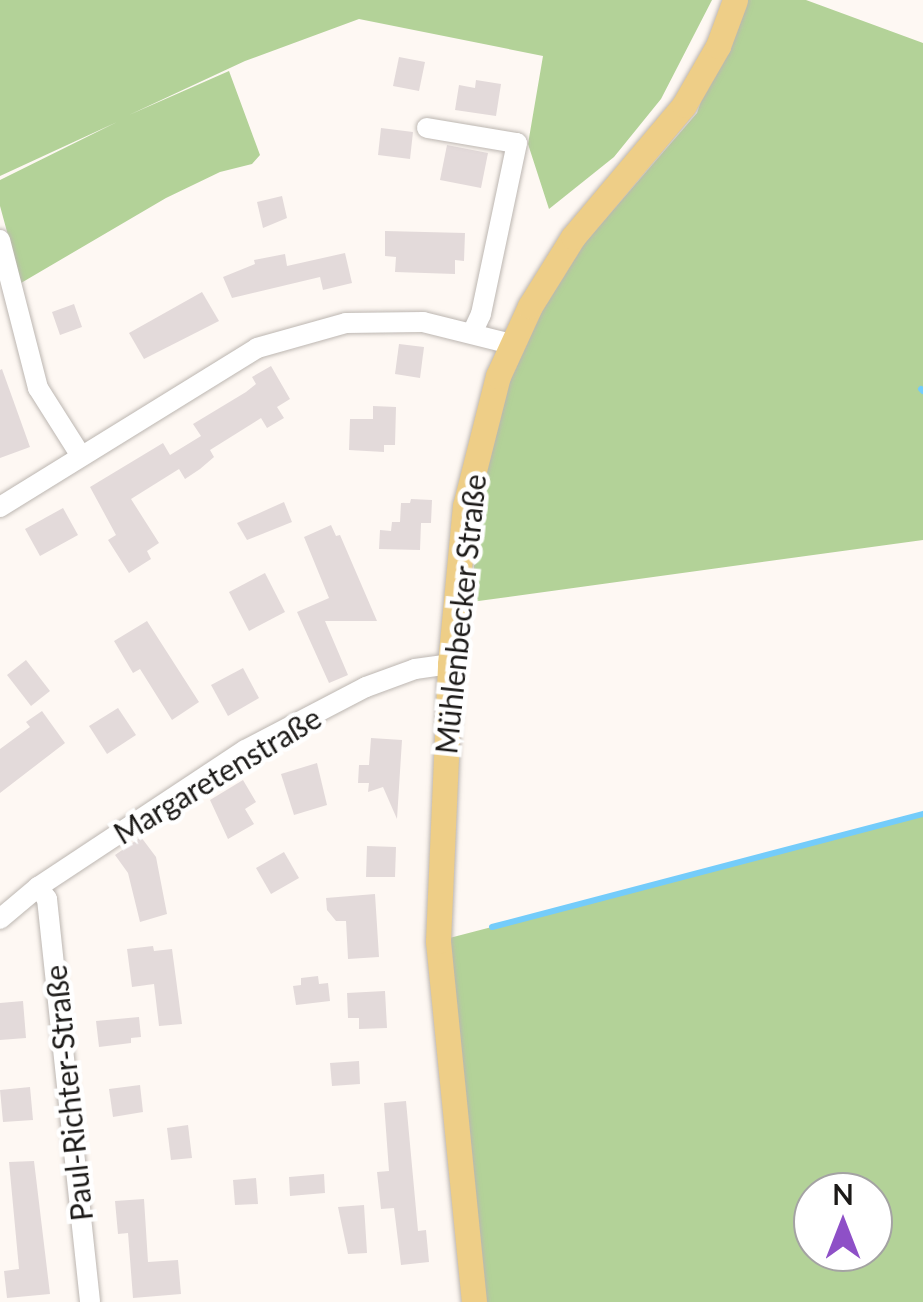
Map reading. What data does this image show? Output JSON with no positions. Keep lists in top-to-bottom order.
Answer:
{
  "streets": {
    "main road": ["Mühlenbecker Straße"],
    "street": ["Margaretenstraße", "Paul-Richter-Straße"]
  },
  "crossings": [
    ["Mühlenbecker Straße", "Margaretenstraße"],
    ["Margaretenstraße", "Paul-Richter-Straße"]
  ],
  "north": "top"
}
